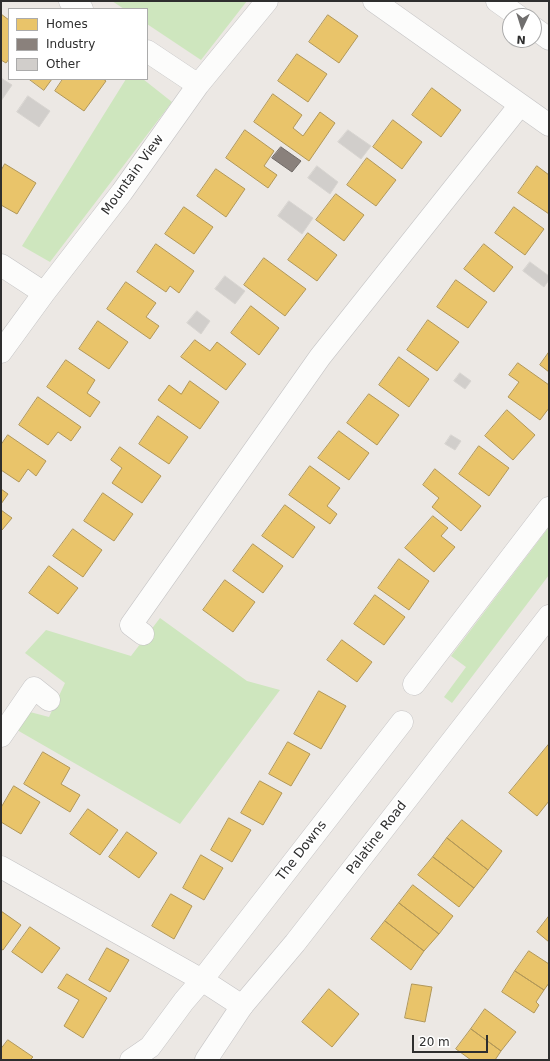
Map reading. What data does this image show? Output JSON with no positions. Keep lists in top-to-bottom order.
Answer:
{
  "streets": {
    "street": ["Mountain View", "Palatine Road", "The Downs"]
  },
  "legend": ["Homes", "Industry", "Other"],
  "scale_bar": "20 m",
  "north": "bottom"
}
